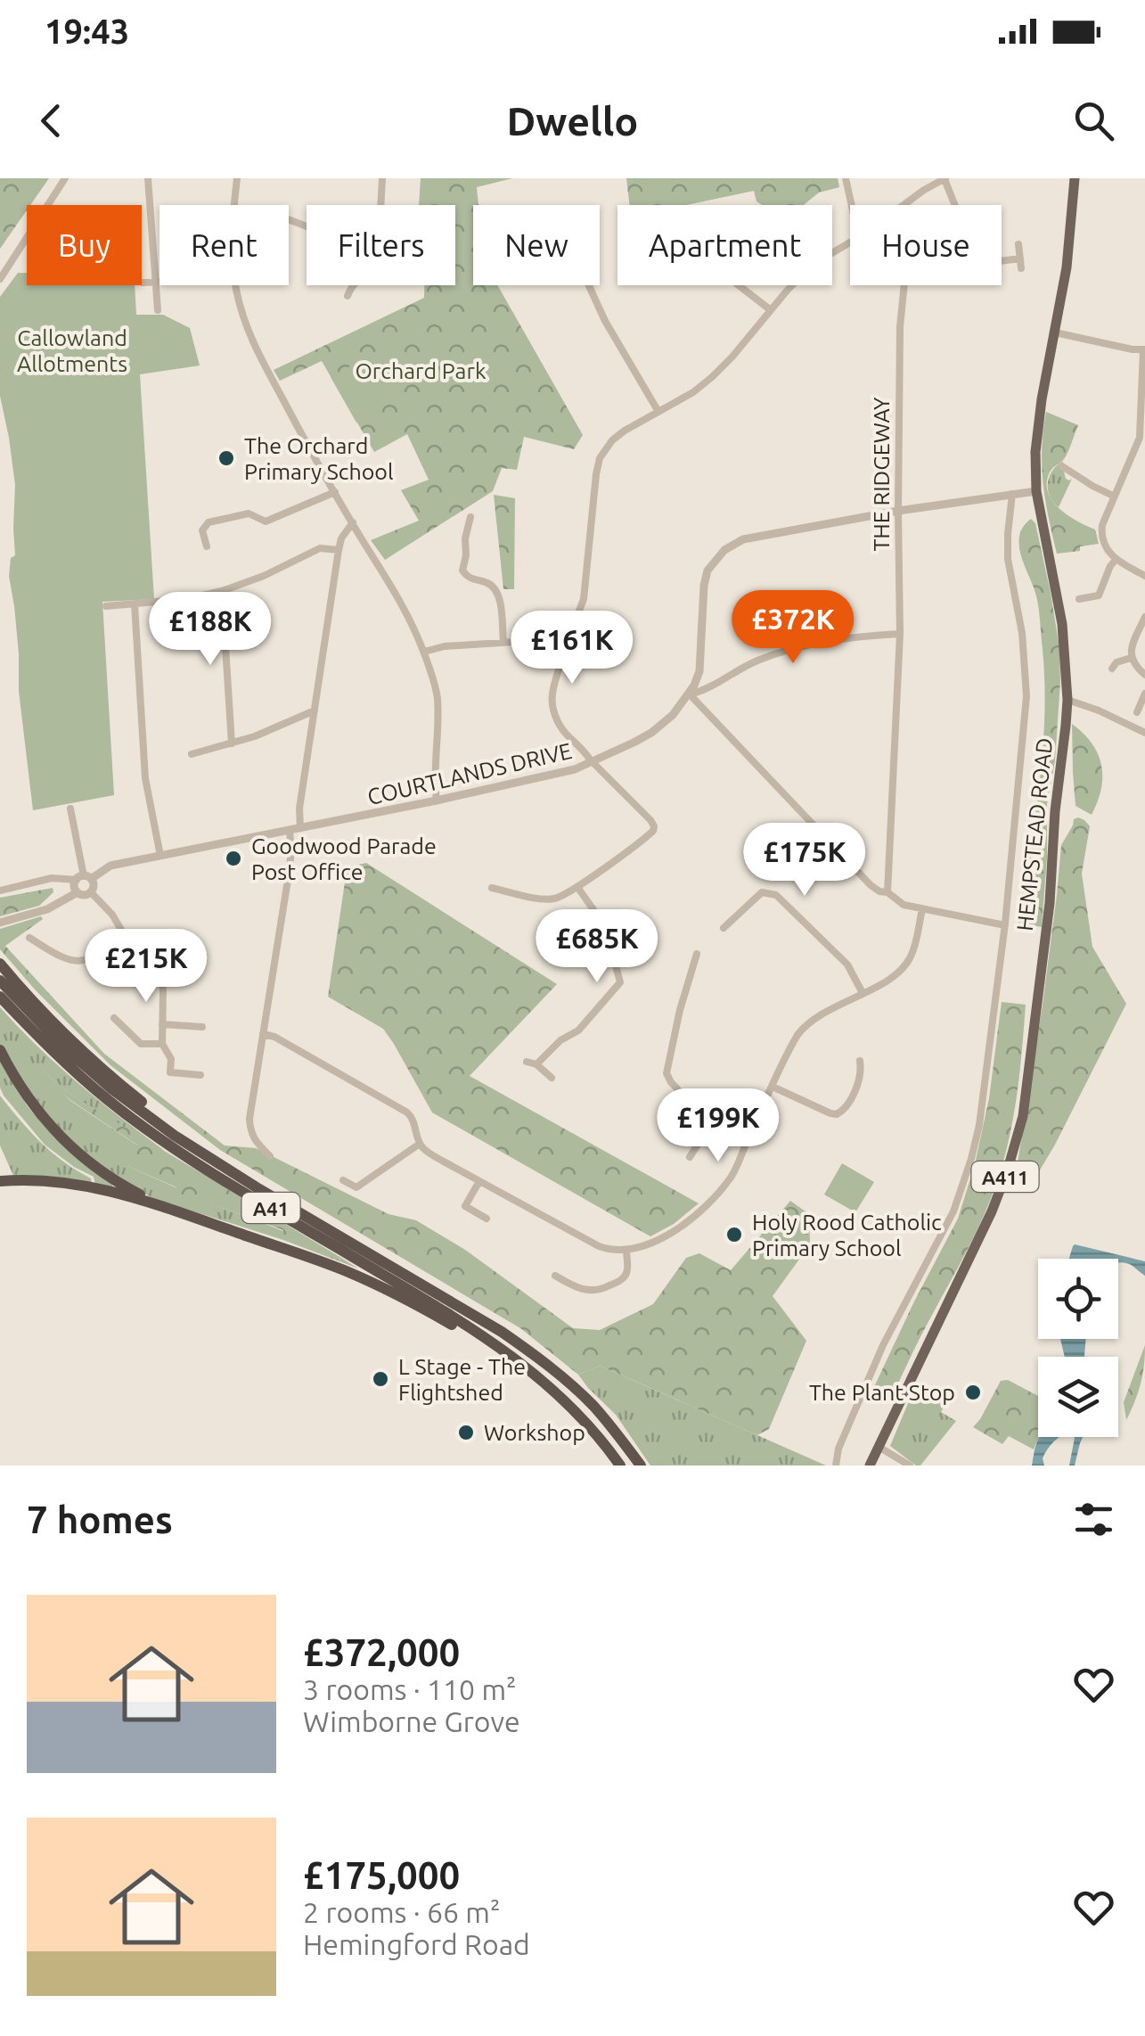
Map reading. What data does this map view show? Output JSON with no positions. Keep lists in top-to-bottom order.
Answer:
{
  "streets": {
    "highway": ["A41"],
    "main road": ["HEMPSTEAD ROAD", "A411"],
    "street": ["THE RIDGEWAY", "COURTLANDS DRIVE"]
  },
  "crossings": [
    ["THE RIDGEWAY", "COURTLANDS DRIVE"],
    ["COURTLANDS DRIVE", "HEMPSTEAD ROAD"]
  ],
  "parks": ["Callowland Allotments", "Orchard Park"],
  "places": [
    "The Orchard Primary School",
    "Goodwood Parade Post Office",
    "Holy Rood Catholic Primary School",
    "L Stage - The Flightshed",
    "The Plant Stop",
    "Workshop"
  ],
  "page": {
    "status": "19:43",
    "header": "Dwello",
    "chip": [
      "Buy",
      "Rent",
      "Filters",
      "New",
      "Apartment",
      "House"
    ],
    "price": [
      "£372K",
      "£188K",
      "£161K",
      "£175K",
      "£685K",
      "£215K",
      "£199K"
    ],
    "heading": "7 homes",
    "list": [
      {
        "name": "£372,000",
        "note": "3 rooms · 110 m² · Wimborne Grove"
      },
      {
        "name": "£175,000",
        "note": "2 rooms · 66 m² · Hemingford Road"
      }
    ]
  }
}
